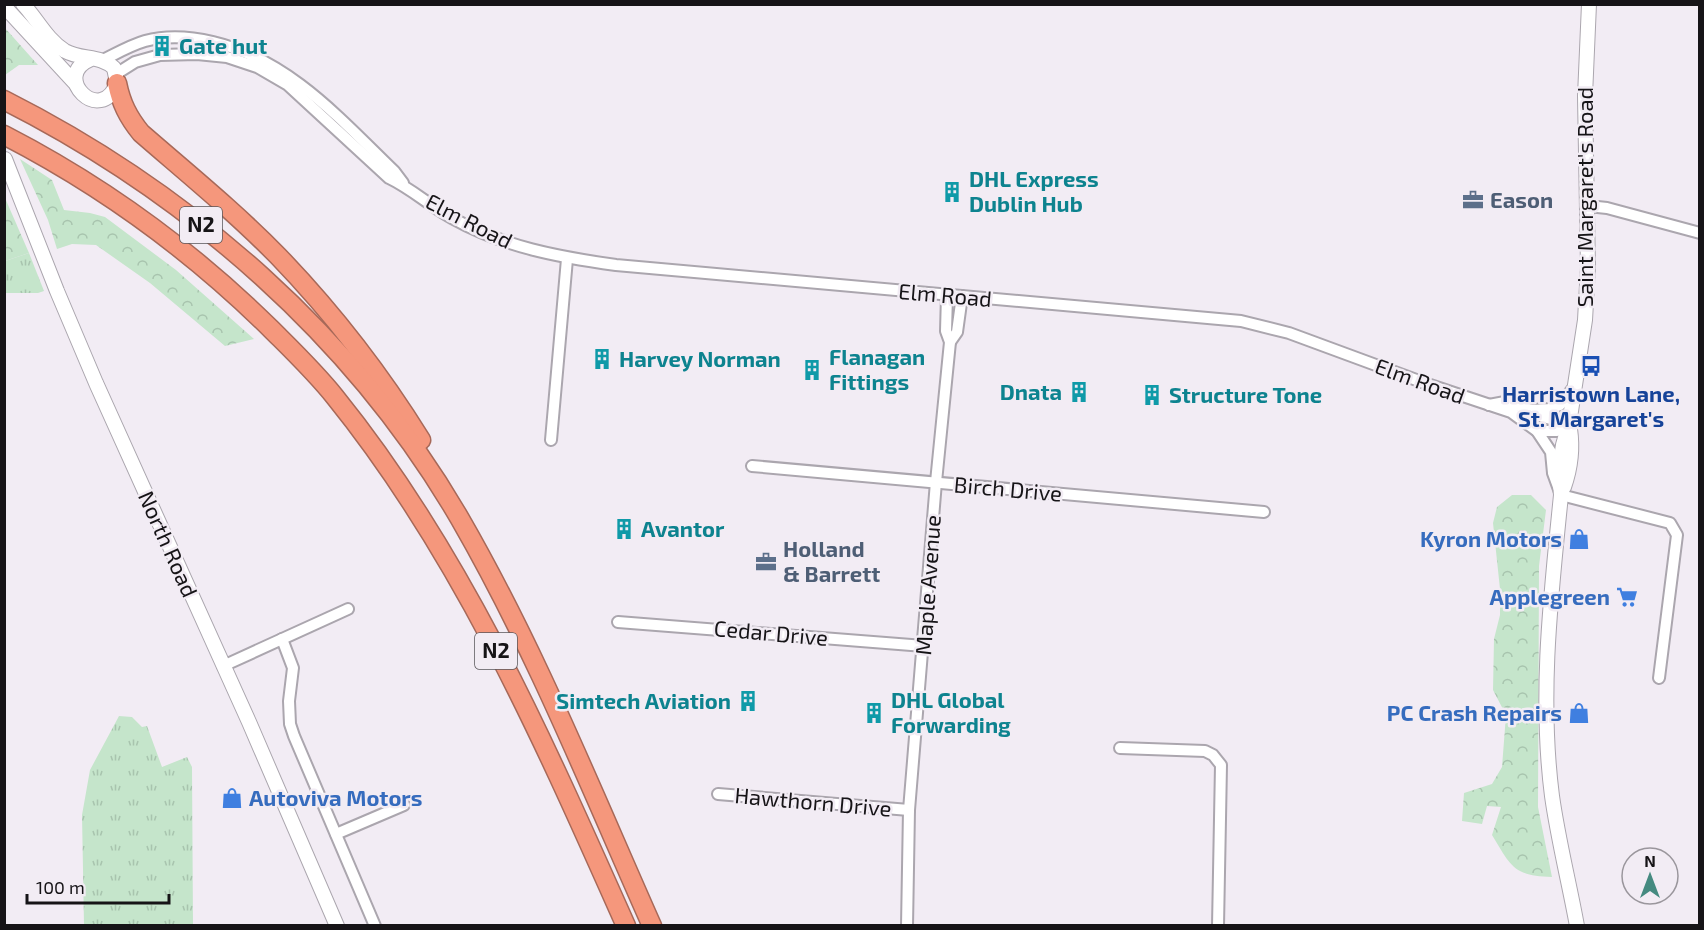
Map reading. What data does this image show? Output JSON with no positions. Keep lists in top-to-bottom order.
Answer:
{
  "streets": {
    "highway": ["N2"],
    "main road": ["Saint Margaret's Road", "North Road"],
    "street": [
      "Elm Road",
      "Birch Drive",
      "Maple Avenue",
      "Cedar Drive",
      "Hawthorn Drive"
    ]
  },
  "crossings": [
    ["Saint Margaret's Road", "Elm Road"],
    ["Elm Road", "Maple Avenue"],
    ["Birch Drive", "Maple Avenue"],
    ["Maple Avenue", "Cedar Drive"],
    ["Maple Avenue", "Hawthorn Drive"]
  ],
  "places": {
    "building": [
      "Gate hut",
      "DHL Express Dublin Hub",
      "Harvey Norman",
      "Flanagan Fittings",
      "Dnata",
      "Structure Tone",
      "Avantor",
      "Simtech Aviation",
      "DHL Global Forwarding"
    ],
    "office": ["Eason", "Holland & Barrett"],
    "bus stop": ["Harristown Lane, St. Margaret's"],
    "shop": ["Kyron Motors", "PC Crash Repairs", "Autoviva Motors"],
    "supermarket": ["Applegreen"]
  },
  "scale_bar": "100 m",
  "north": "top"
}
